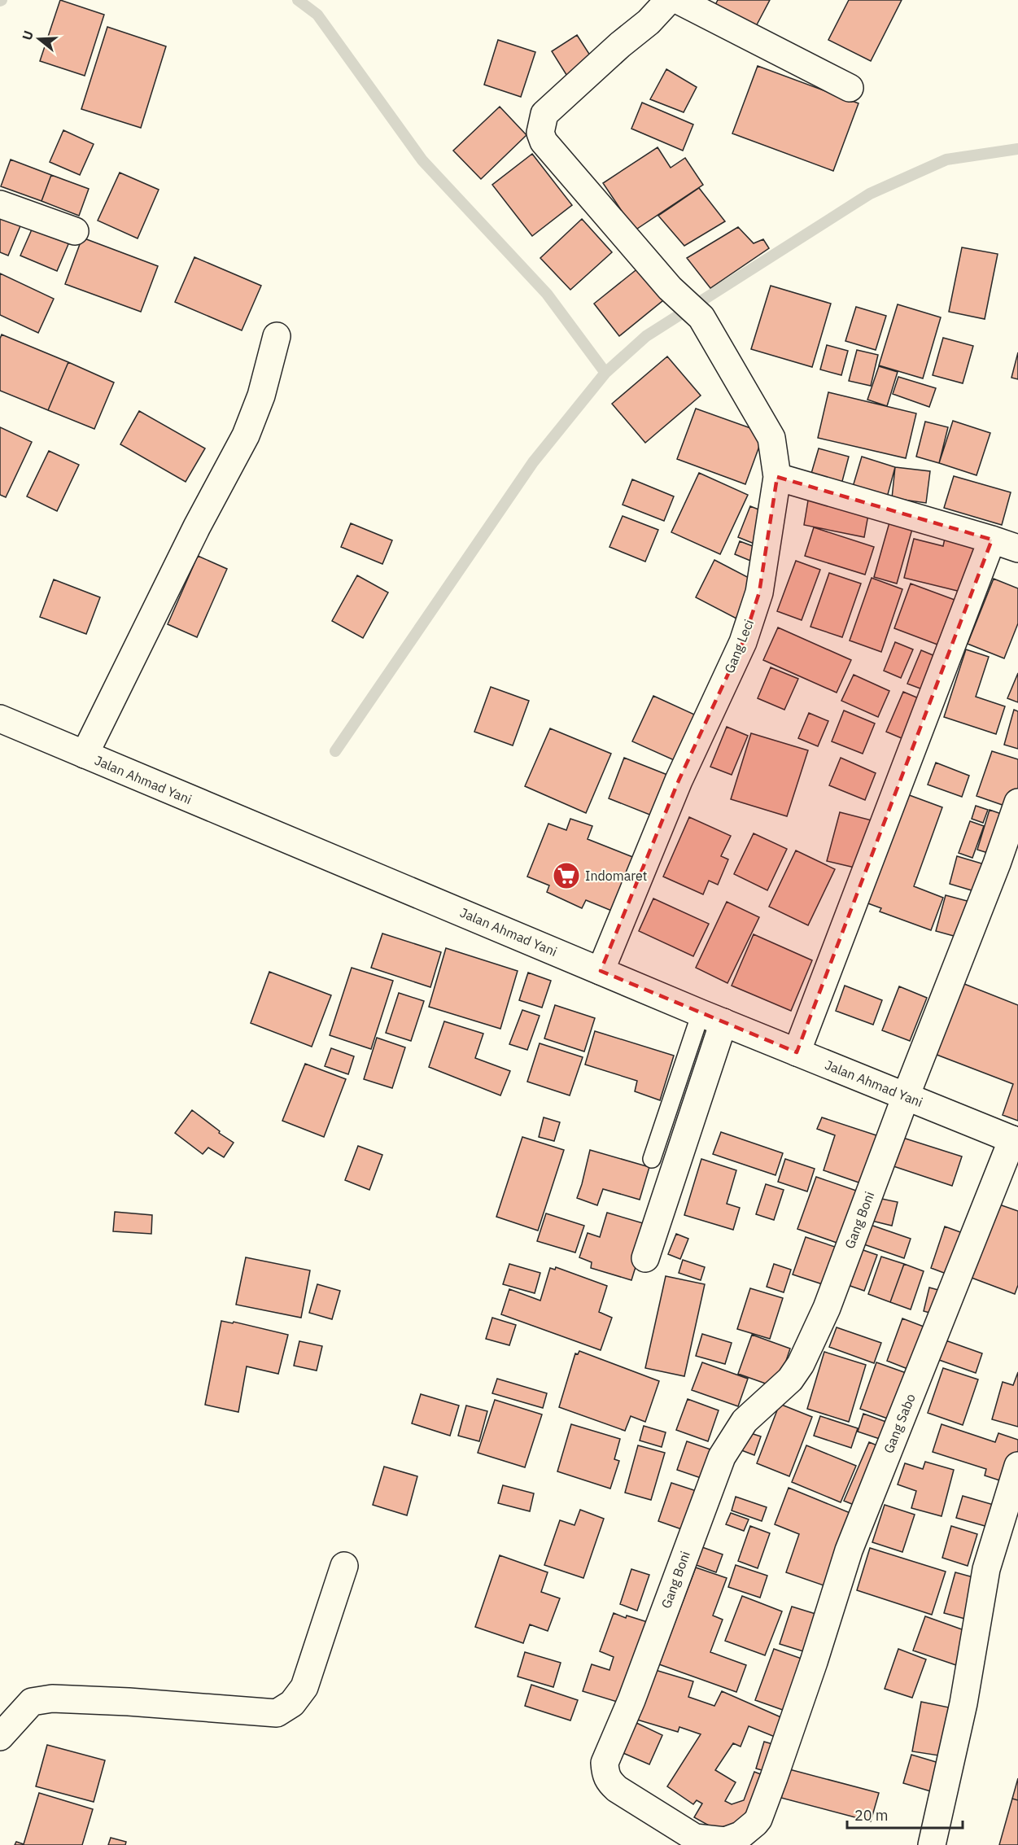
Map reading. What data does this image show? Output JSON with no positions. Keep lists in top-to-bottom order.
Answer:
{
  "streets": {
    "street": [
      "Gang Leci",
      "Jalan Ahmad Yani",
      "Gang Boni",
      "Gang Sabo"
    ]
  },
  "crossings": [
    ["Gang Leci", "Jalan Ahmad Yani"],
    ["Jalan Ahmad Yani", "Gang Boni"],
    ["Jalan Ahmad Yani", "Gang Sabo"],
    ["Gang Boni", "Gang Sabo"]
  ],
  "places": {
    "supermarket": ["Indomaret"]
  },
  "scale_bar": "20 m",
  "north": "left"
}
